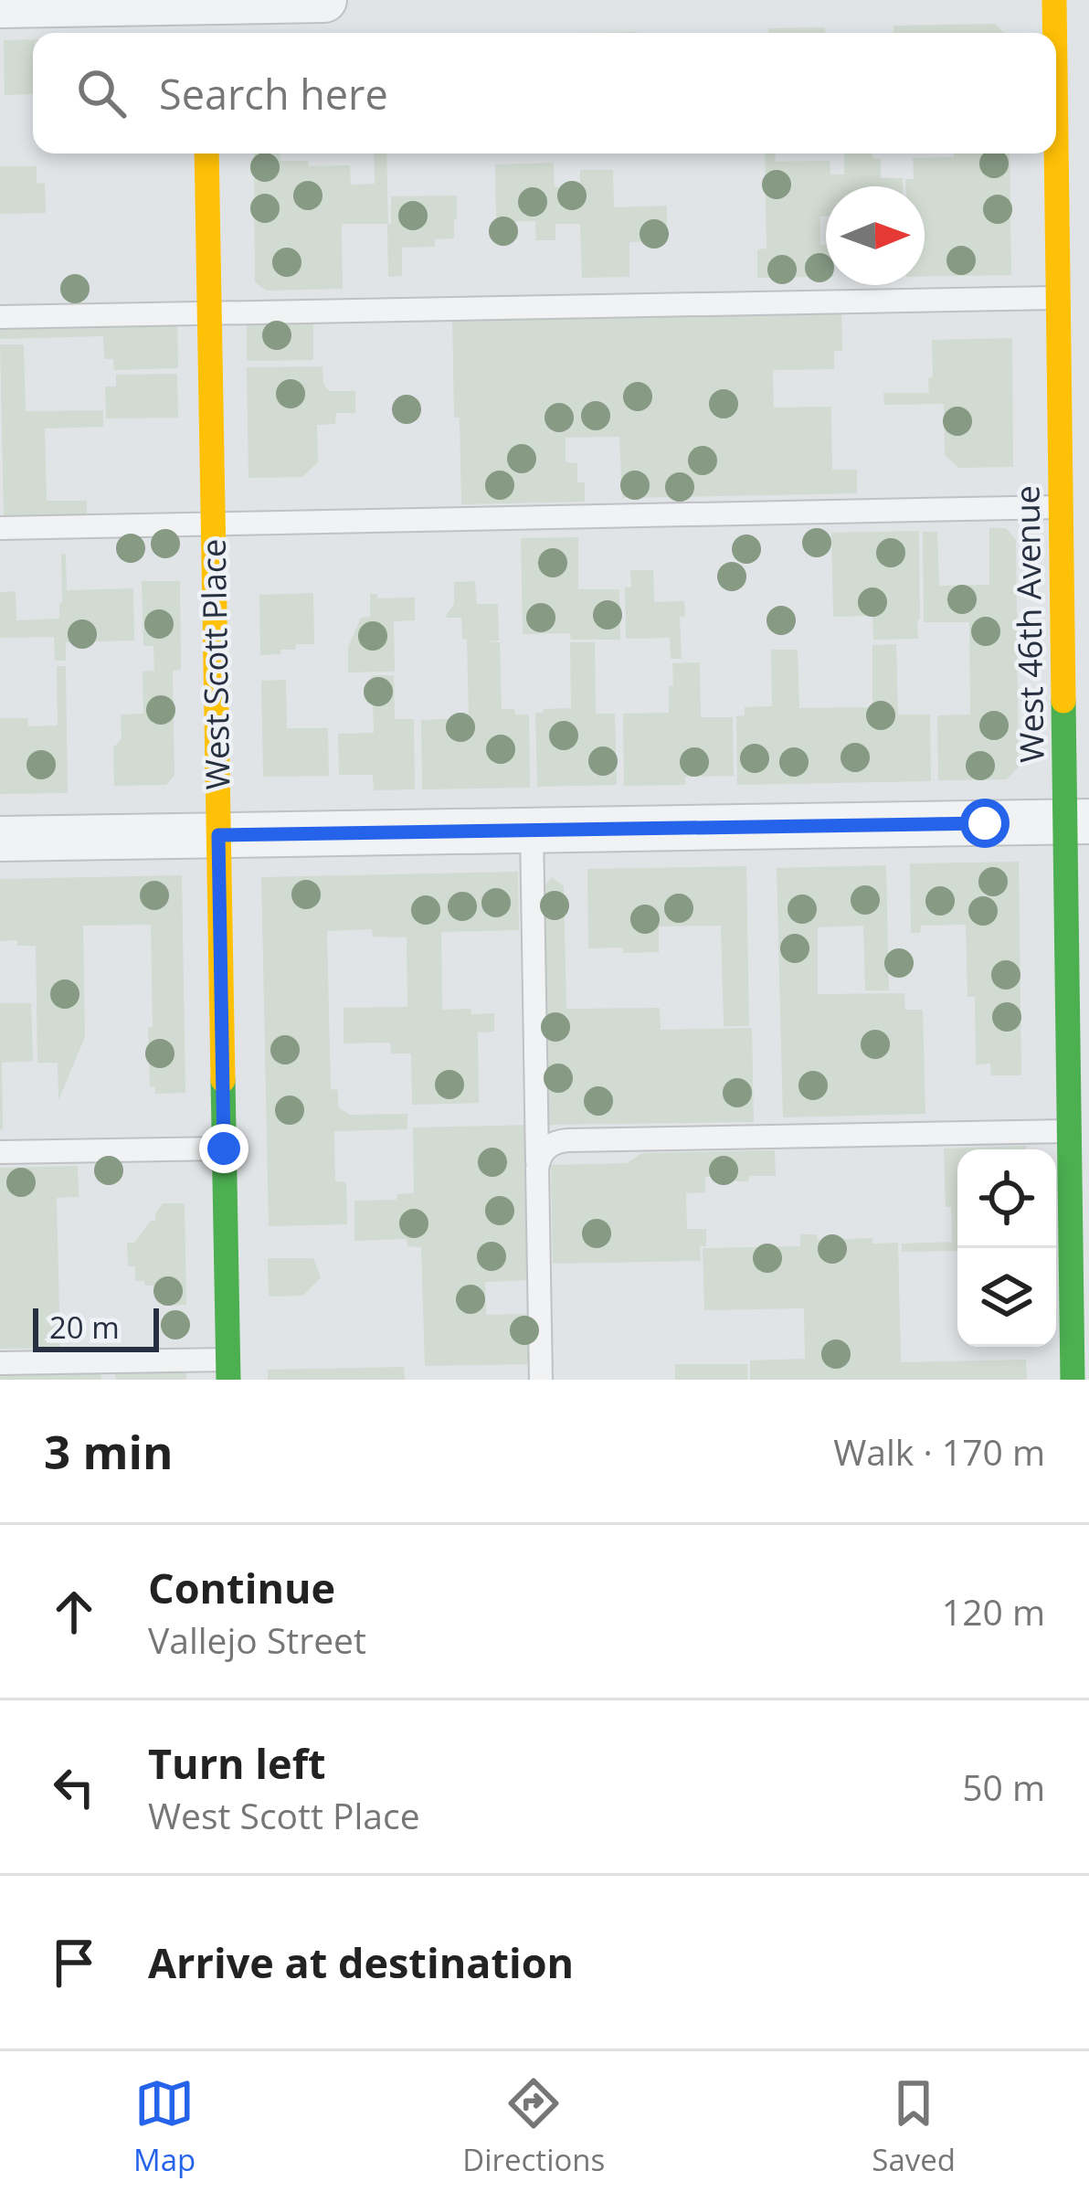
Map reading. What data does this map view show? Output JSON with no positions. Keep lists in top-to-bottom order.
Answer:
{
  "streets": {
    "street": ["West 46th Avenue", "West Scott Place"]
  },
  "scale_bar": "20 m",
  "north": "right",
  "page": {
    "search": "Search here",
    "scale": "20 m",
    "heading": ["3 min", "Walk · 170 m"],
    "list": [
      ["Continue", "Vallejo Street", "120 m"],
      ["Turn left", "West Scott Place", "50 m"],
      "Arrive at destination"
    ],
    "nav": ["Map", "Directions", "Saved"]
  }
}
